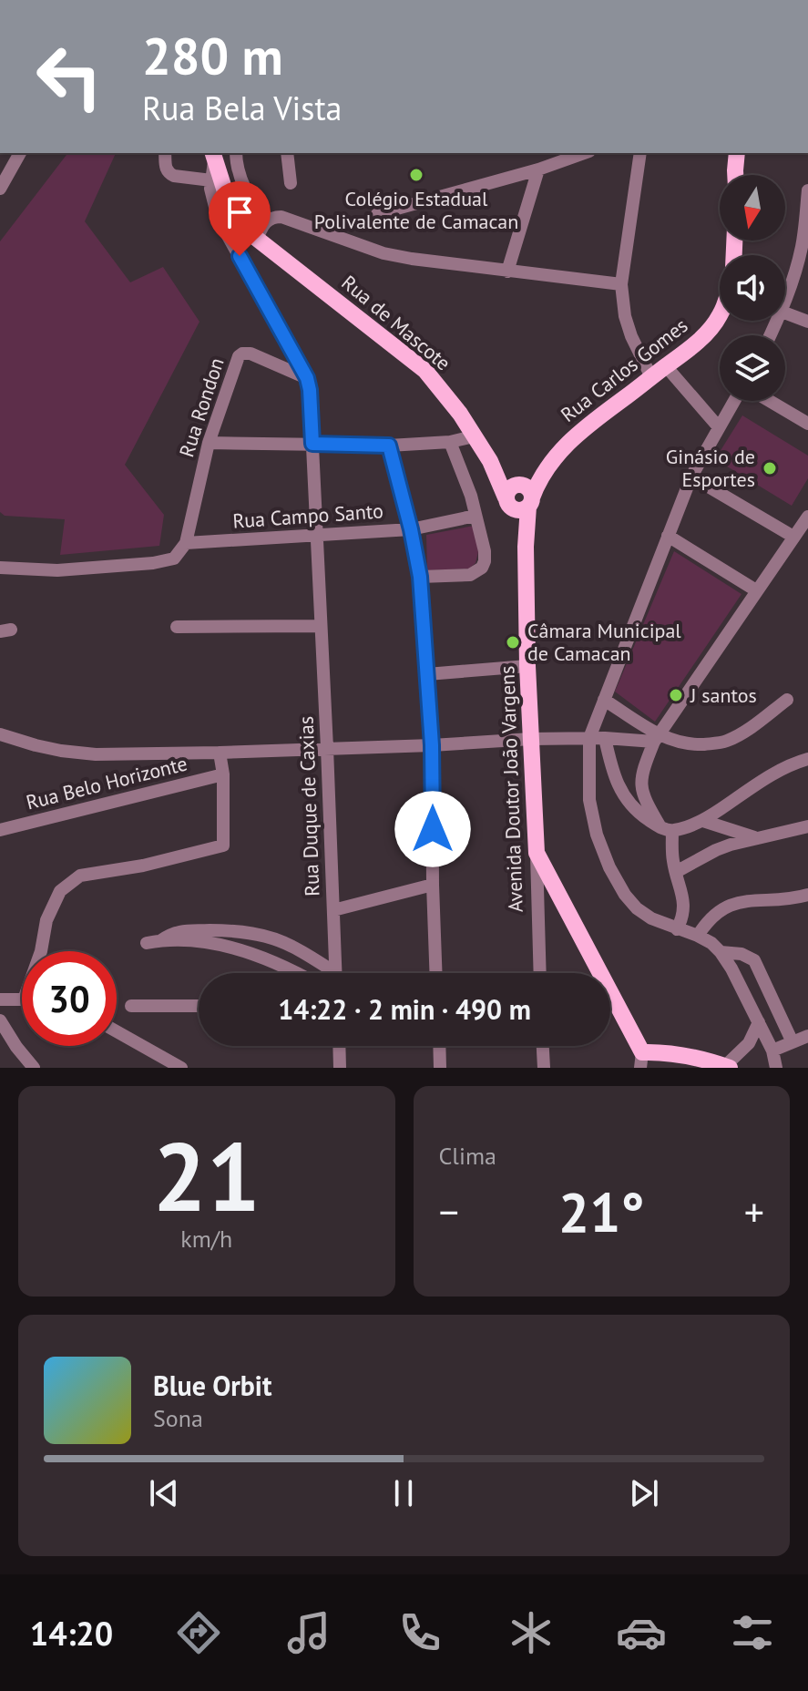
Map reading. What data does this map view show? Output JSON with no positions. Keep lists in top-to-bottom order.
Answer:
{
  "streets": {
    "main road": ["Rua de Mascote", "Rua Carlos Gomes", "Avenida Doutor João Vargens"],
    "street": [
      "Rua Rondon",
      "Rua Campo Santo",
      "Rua Belo Horizonte",
      "Rua Duque de Caxias"
    ]
  },
  "crossings": [
    ["Rua de Mascote", "Rua Carlos Gomes"],
    ["Rua de Mascote", "Avenida Doutor João Vargens"],
    ["Rua Carlos Gomes", "Avenida Doutor João Vargens"],
    ["Rua Rondon", "Rua Campo Santo"],
    ["Rua Rondon", "Rua Duque de Caxias"],
    ["Rua Campo Santo", "Rua Duque de Caxias"]
  ],
  "places": [
    "Colégio Estadual Polivalente de Camacan",
    "Ginásio de Esportes",
    "Câmara Municipal de Camacan",
    "J santos"
  ],
  "north": "bottom",
  "page": {
    "turn": ["280 m", "Rua Bela Vista"],
    "limit": "30",
    "trip": "14:22 · 2 min · 490 m",
    "tile": [
      ["21", "km/h"],
      "Clima"
    ],
    "heat": ["−", "21°", "+"],
    "song": ["Blue Orbit", "Sona"],
    "tabs": "14:20"
  }
}
